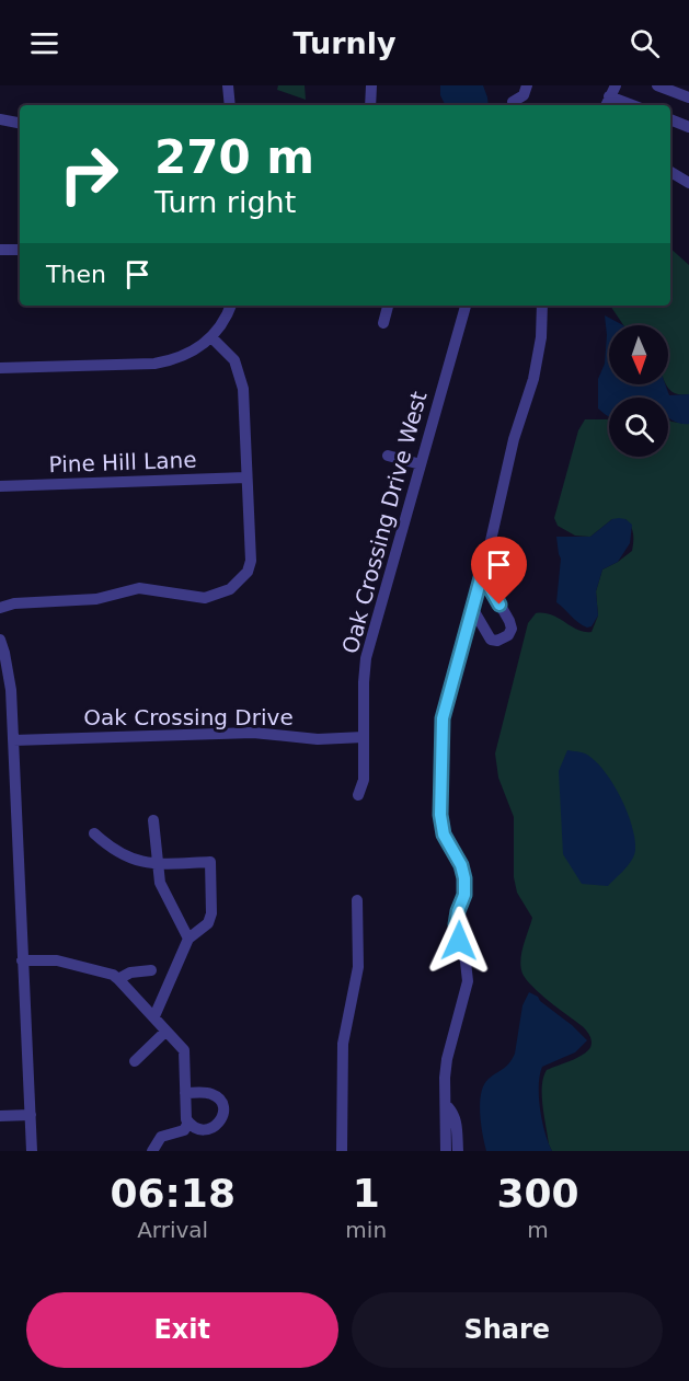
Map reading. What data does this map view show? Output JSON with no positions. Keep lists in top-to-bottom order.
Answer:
{
  "streets": {
    "street": ["Pine Hill Lane", "Oak Crossing Drive West", "Oak Crossing Drive"]
  },
  "crossings": [
    ["Oak Crossing Drive West", "Oak Crossing Drive"]
  ],
  "north": "bottom",
  "page": {
    "header": "Turnly",
    "turn": ["270 m", "Turn right"],
    "then": "Then",
    "eta": [
      "06:18",
      "Arrival",
      "1",
      "min",
      "300",
      "m"
    ],
    "buttons": ["Exit", "Share"]
  }
}
